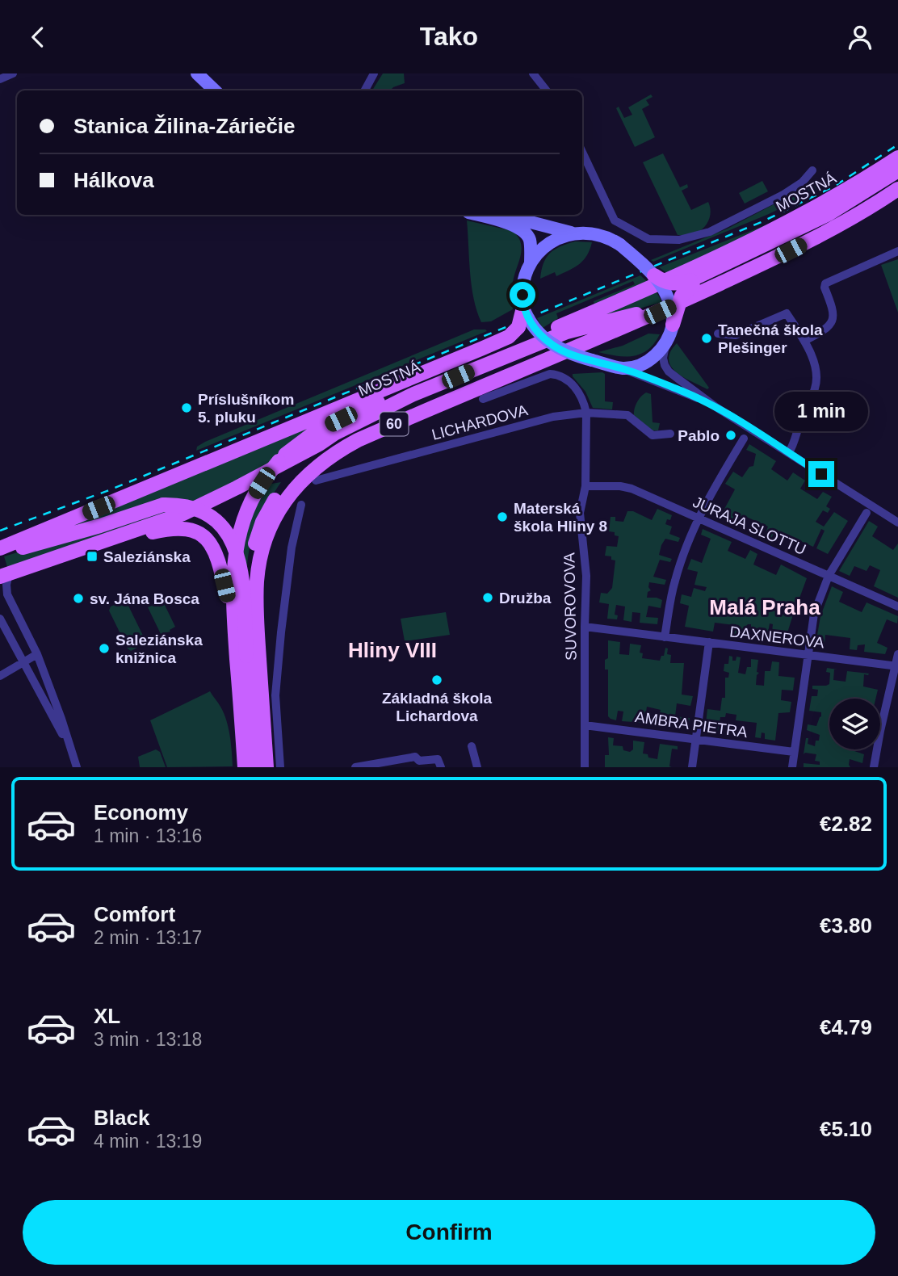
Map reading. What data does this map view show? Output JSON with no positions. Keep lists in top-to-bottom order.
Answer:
{
  "streets": {
    "main road": ["MOSTNÁ", "60"],
    "street": [
      "LICHARDOVA",
      "JURAJA SLOTTU",
      "SUVOROVOVA",
      "DAXNEROVA",
      "AMBRA PIETRA"
    ]
  },
  "crossings": [
    ["LICHARDOVA", "SUVOROVOVA"],
    ["JURAJA SLOTTU", "SUVOROVOVA"],
    ["SUVOROVOVA", "DAXNEROVA"],
    ["SUVOROVOVA", "AMBRA PIETRA"]
  ],
  "districts": ["Malá Praha", "Hliny VIII"],
  "places": {
    "other": [
      "Tanečná škola Plešinger",
      "Príslušníkom 5. pluku",
      "Pablo",
      "Materská škola Hliny 8",
      "Družba",
      "sv. Jána Bosca",
      "Saleziánska knižnica",
      "Základná škola Lichardova"
    ],
    "transit": ["Saleziánska"]
  },
  "page": {
    "header": "Tako",
    "banner": ["Stanica Žilina-Záriečie", "Hálkova"],
    "bubble": "1 min",
    "list": [
      {
        "name": "Economy",
        "note": "1 min · 13:16",
        "value": "€2.82"
      },
      {
        "name": "Comfort",
        "note": "2 min · 13:17",
        "value": "€3.80"
      },
      {
        "name": "XL",
        "note": "3 min · 13:18",
        "value": "€4.79"
      },
      {
        "name": "Black",
        "note": "4 min · 13:19",
        "value": "€5.10"
      }
    ],
    "buttons": "Confirm"
  }
}
